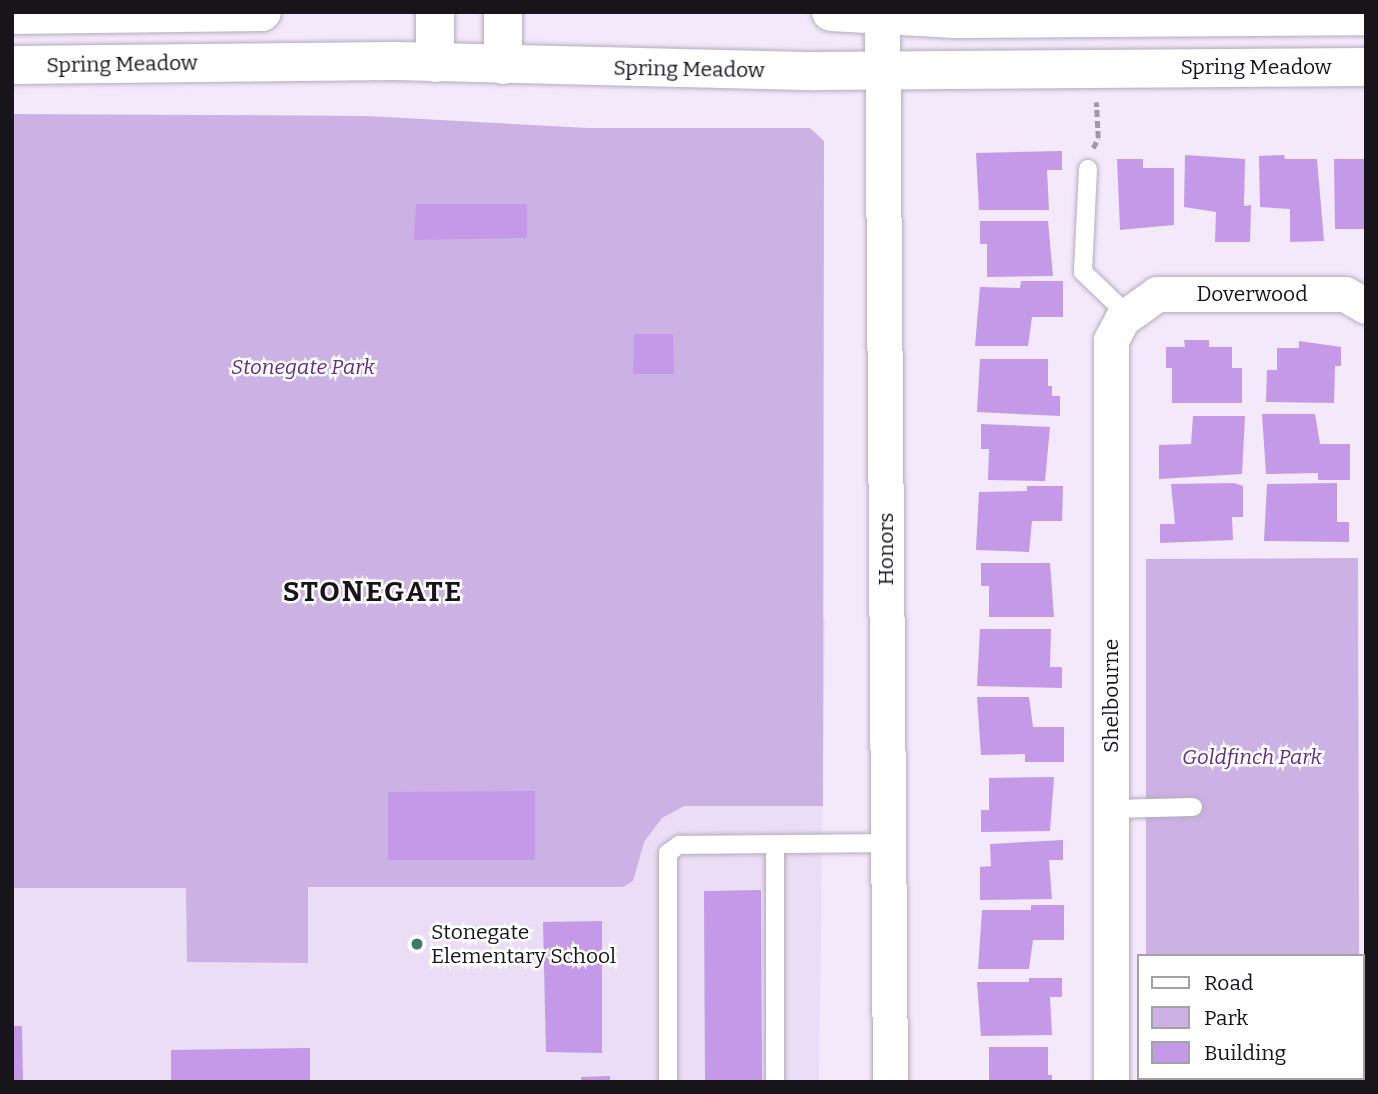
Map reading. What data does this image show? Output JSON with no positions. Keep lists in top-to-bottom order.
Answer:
{
  "streets": {
    "street": [
      "Spring Meadow",
      "Doverwood",
      "Honors",
      "Shelbourne"
    ]
  },
  "crossings": [
    ["Spring Meadow", "Honors"],
    ["Doverwood", "Shelbourne"]
  ],
  "districts": ["STONEGATE"],
  "parks": ["Stonegate Park", "Goldfinch Park"],
  "places": ["Stonegate Elementary School"],
  "legend": ["Road", "Park", "Building"]
}
